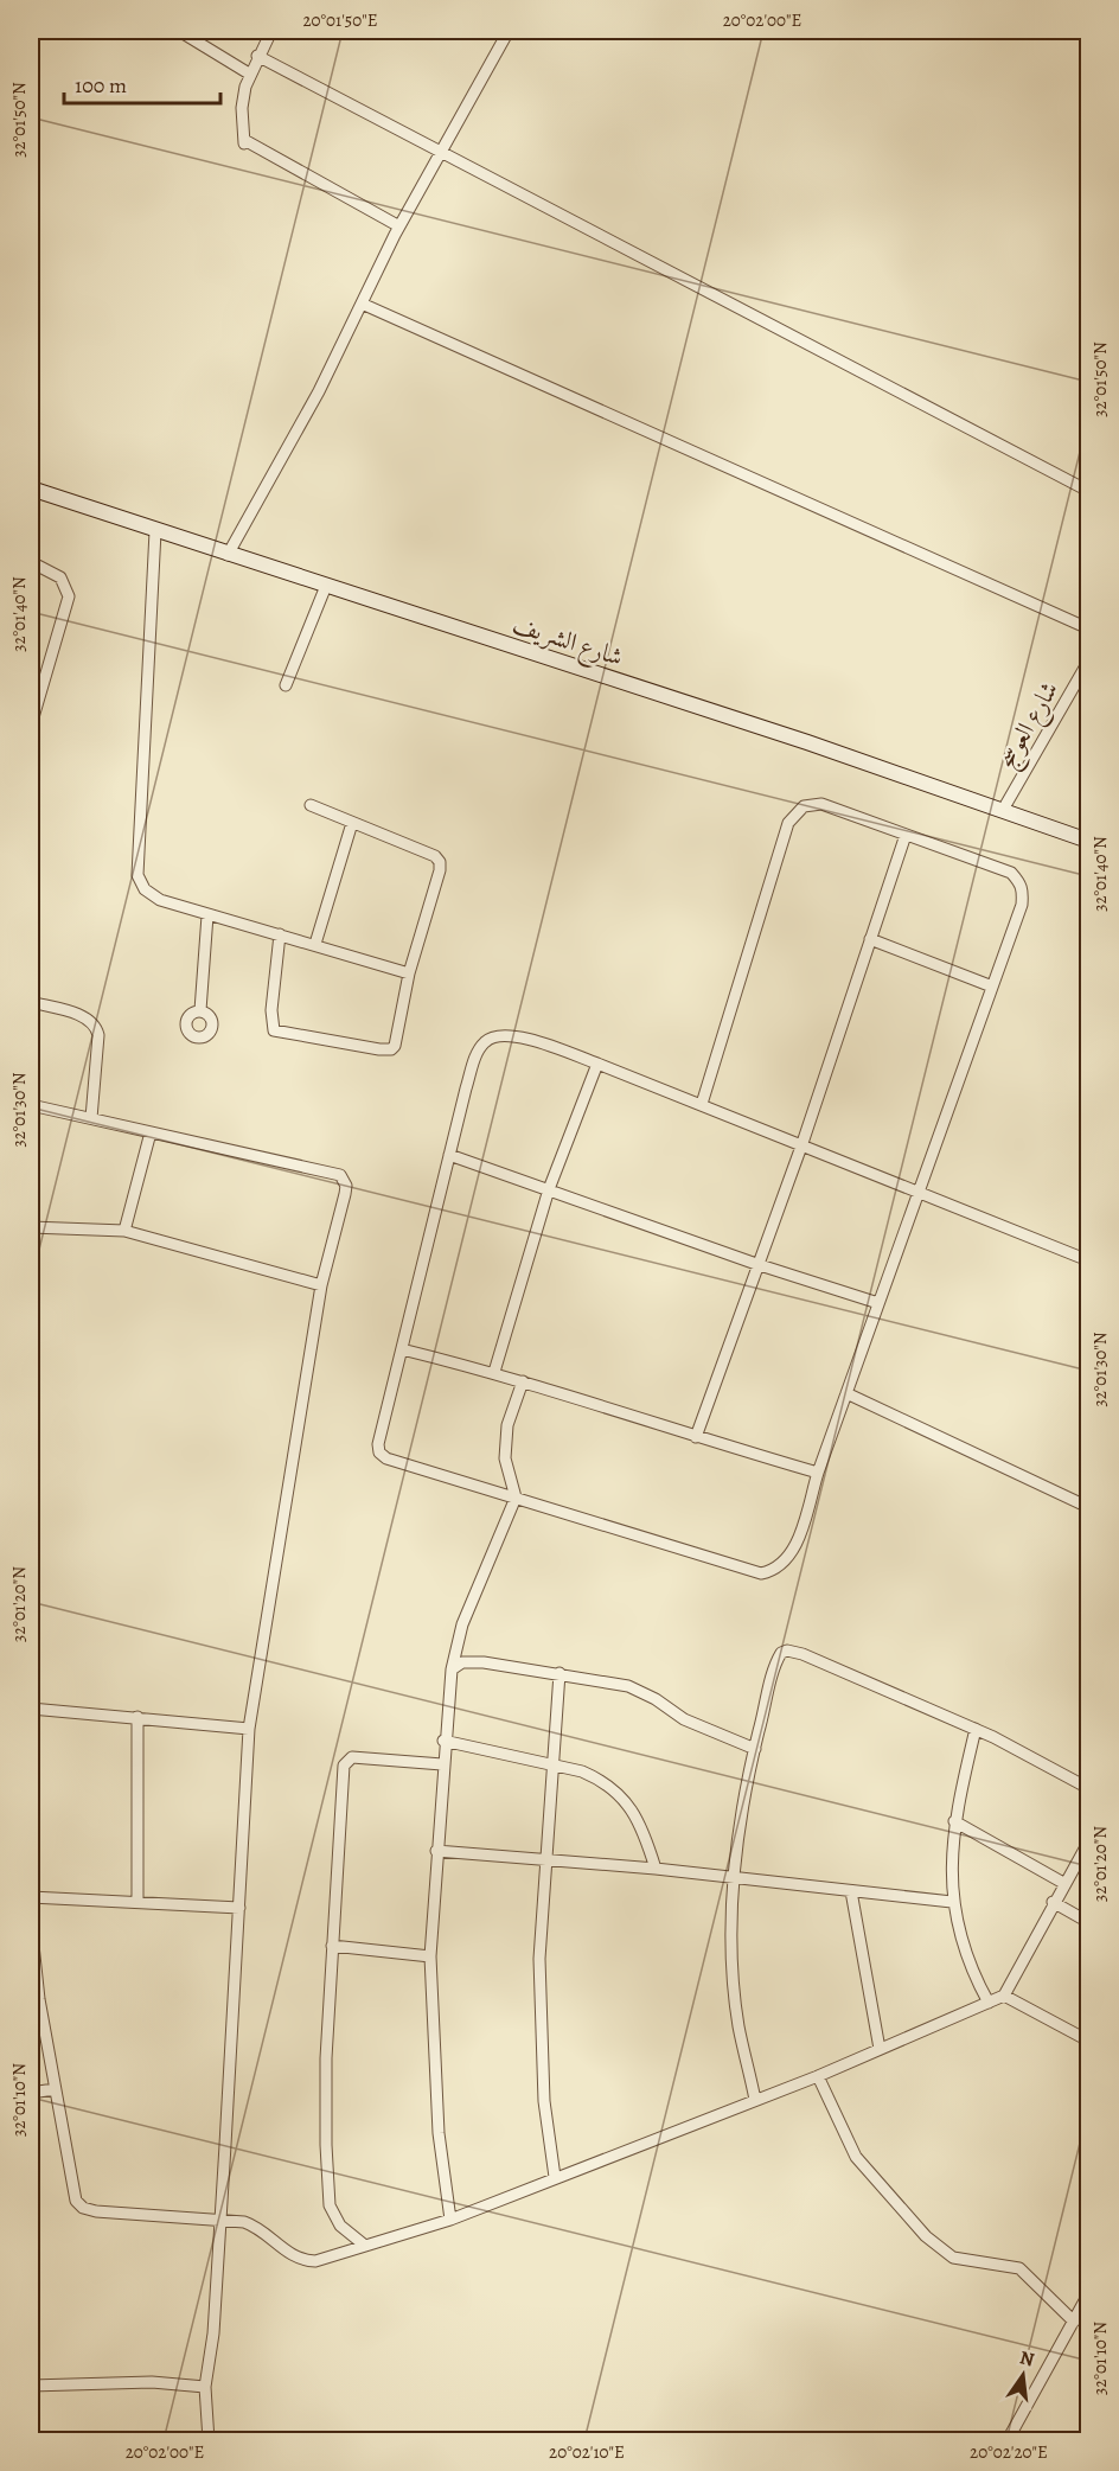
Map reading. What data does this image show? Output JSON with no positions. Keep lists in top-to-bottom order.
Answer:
{
  "streets": {
    "main road": ["شارع الشريف"],
    "street": ["شارع العوسج"]
  },
  "crossings": [
    ["شارع الشريف", "شارع العوسج"]
  ],
  "scale_bar": "100 m",
  "north": "top",
  "coordinates": [
    "20°01'50\"E",
    "20°02'00\"E",
    "32°01'50\"N",
    "32°01'40\"N",
    "32°01'30\"N",
    "32°01'20\"N",
    "32°01'10\"N",
    "20°02'10\"E",
    "20°02'20\"E"
  ]
}
